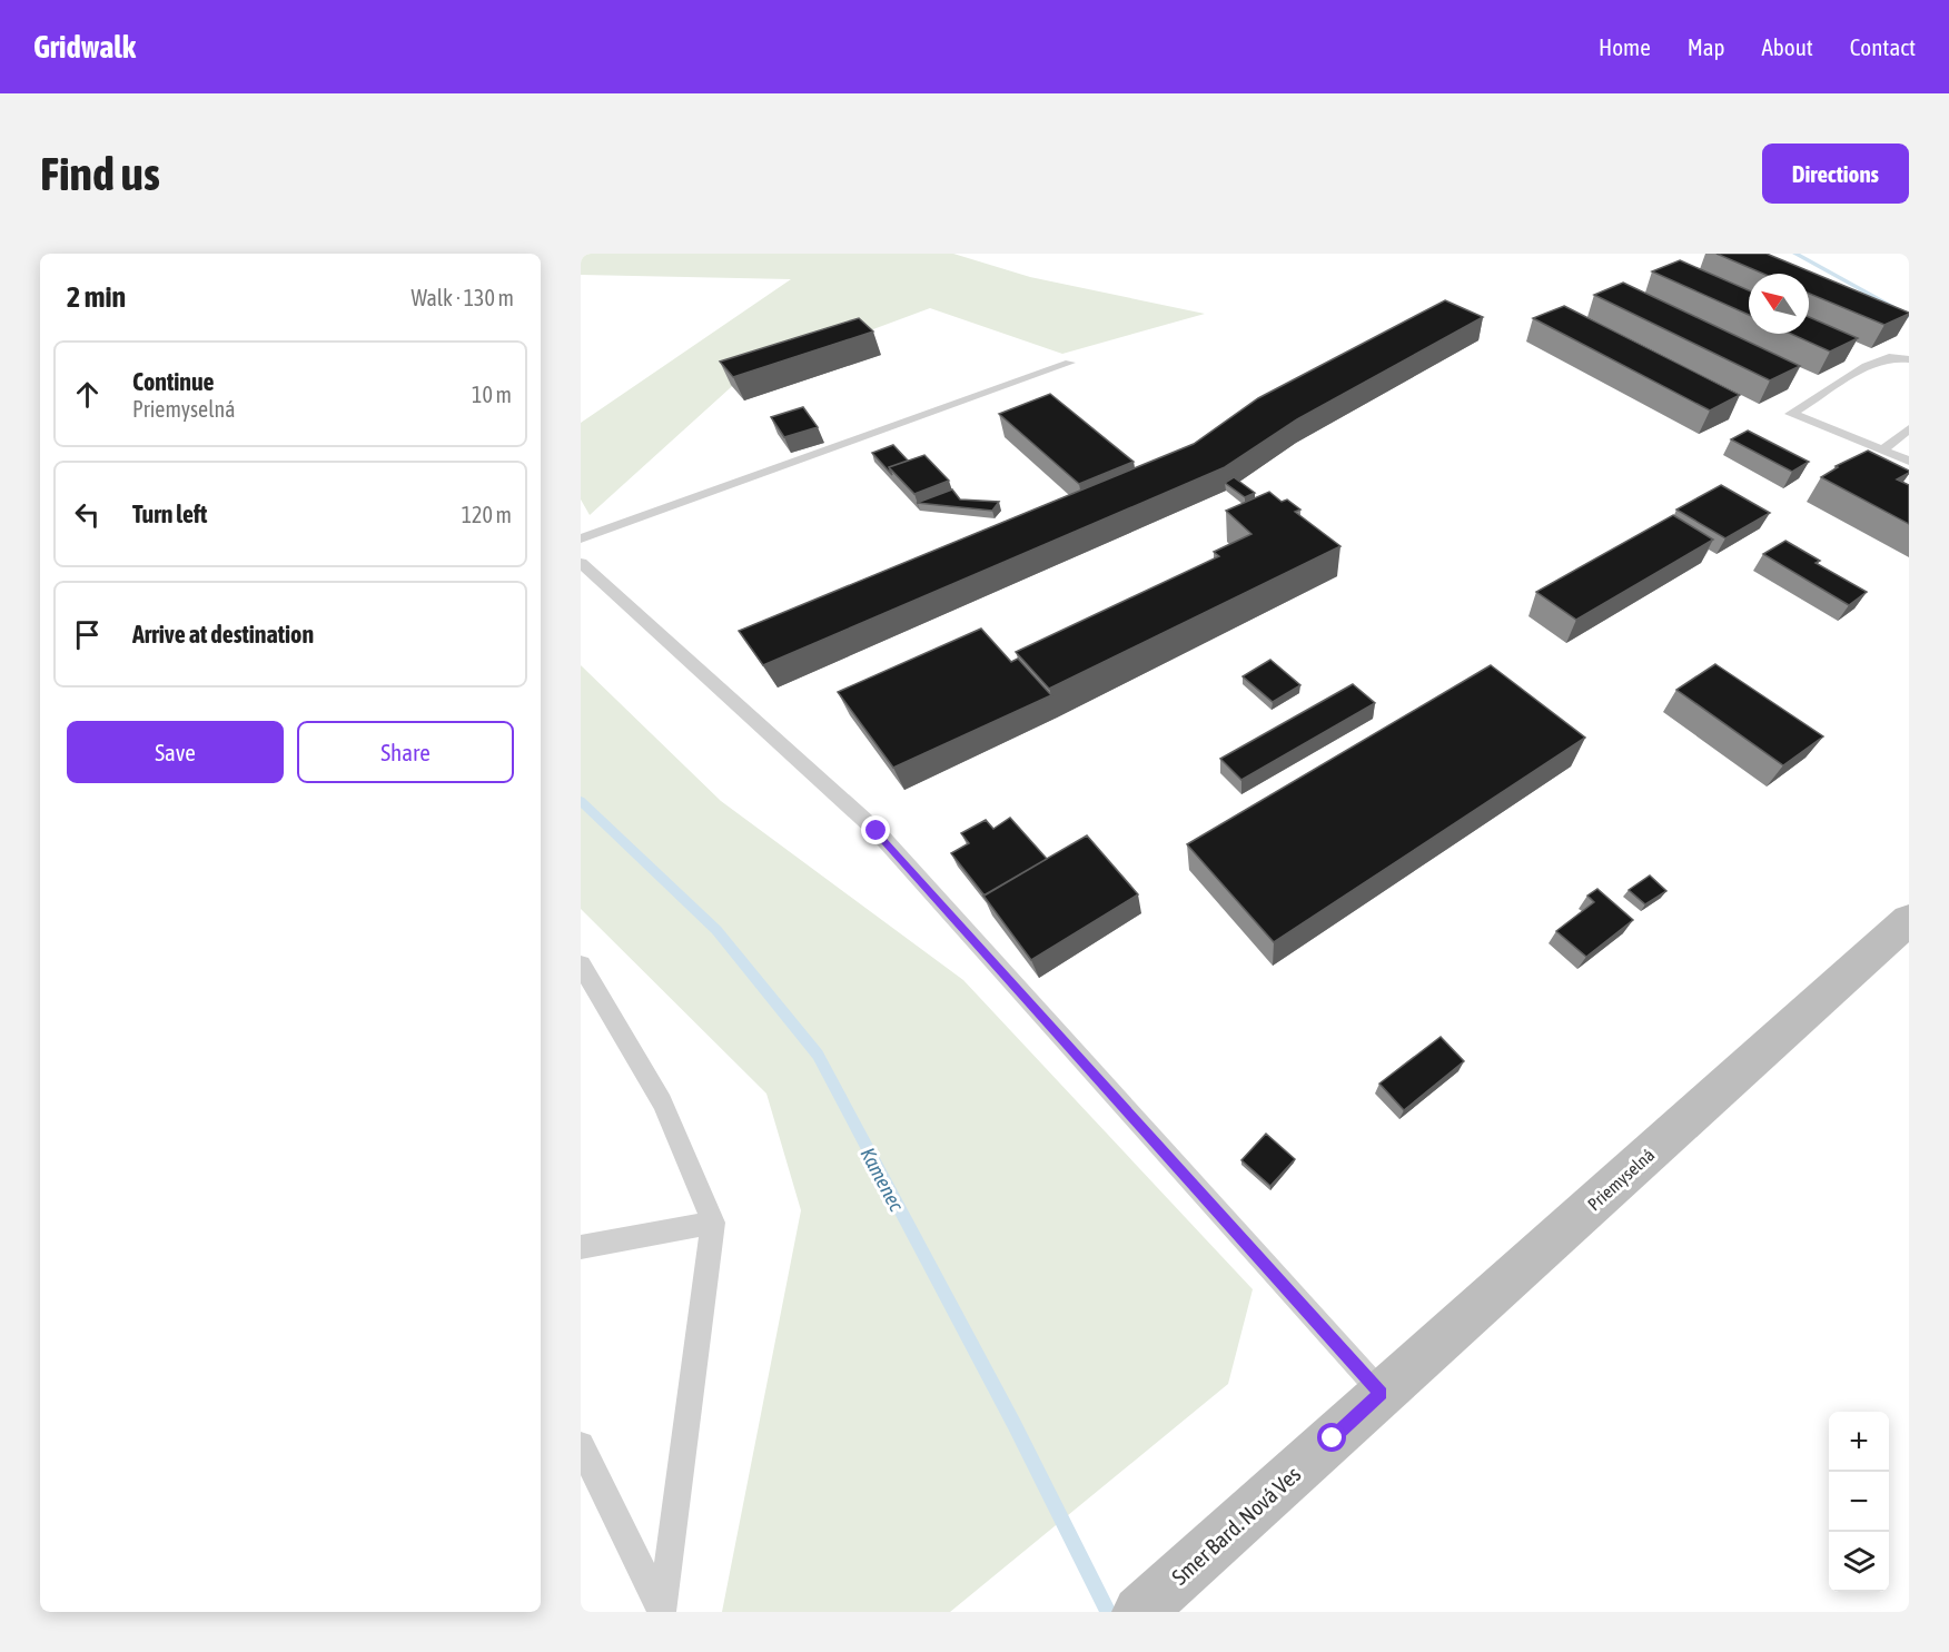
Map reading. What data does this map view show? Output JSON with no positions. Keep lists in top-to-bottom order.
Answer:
{
  "streets": {
    "street": ["Priemyselná", "Smer Bard. Nová Ves"]
  },
  "crossings": [
    ["Priemyselná", "Smer Bard. Nová Ves"]
  ],
  "water": ["Kamenec"],
  "north": "top left",
  "page": {
    "header": "Gridwalk",
    "nav": [
      "Home",
      "Map",
      "About",
      "Contact"
    ],
    "buttons": [
      "Directions",
      ["Save", "Share"]
    ],
    "title": "Find us",
    "heading": ["2 min", "Walk · 130 m"],
    "list": [
      ["Continue", "Priemyselná", "10 m"],
      ["Turn left", "120 m"],
      "Arrive at destination"
    ],
    "map_buttons": ["+", "−"]
  }
}
